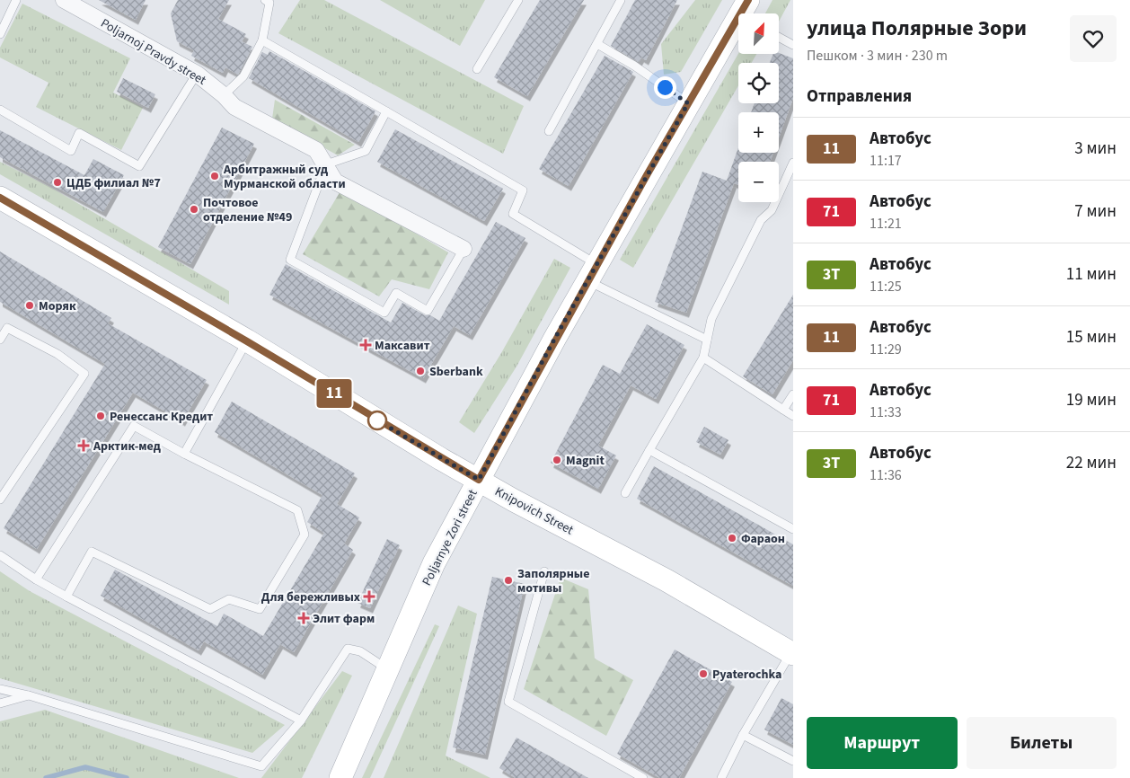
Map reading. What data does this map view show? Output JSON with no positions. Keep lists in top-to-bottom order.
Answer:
{
  "streets": {
    "main road": ["Knipovich Street", "Poljarnye Zori street"],
    "street": ["Poljarnoj Pravdy street"]
  },
  "crossings": [
    ["Knipovich Street", "Poljarnye Zori street"]
  ],
  "places": {
    "other": [
      "Арбитражный суд Мурманской области",
      "ЦДБ филиал №7",
      "Почтовое отделение №49",
      "Моряк",
      "Sberbank",
      "Ренессанс Кредит",
      "Magnit",
      "Фараон",
      "Заполярные мотивы",
      "Pyaterochka"
    ],
    "health": [
      "Максавит",
      "Арктик-мед",
      "Для бережливых",
      "Элит фарм"
    ]
  },
  "lines": ["bus line 11"],
  "north": "top right",
  "page": {
    "on_map": "11",
    "heading": [
      ["улица Полярные Зори", "Пешком · 3 мин · 230 m"],
      "Отправления"
    ],
    "map_buttons": ["+", "−"],
    "list": [
      {
        "mark": "11",
        "name": "Автобус",
        "note": "11:17",
        "value": "3 мин"
      },
      {
        "mark": "71",
        "name": "Автобус",
        "note": "11:21",
        "value": "7 мин"
      },
      {
        "mark": "3Т",
        "name": "Автобус",
        "note": "11:25",
        "value": "11 мин"
      },
      {
        "mark": "11",
        "name": "Автобус",
        "note": "11:29",
        "value": "15 мин"
      },
      {
        "mark": "71",
        "name": "Автобус",
        "note": "11:33",
        "value": "19 мин"
      },
      {
        "mark": "3Т",
        "name": "Автобус",
        "note": "11:36",
        "value": "22 мин"
      }
    ],
    "buttons": ["Маршрут", "Билеты"]
  }
}
